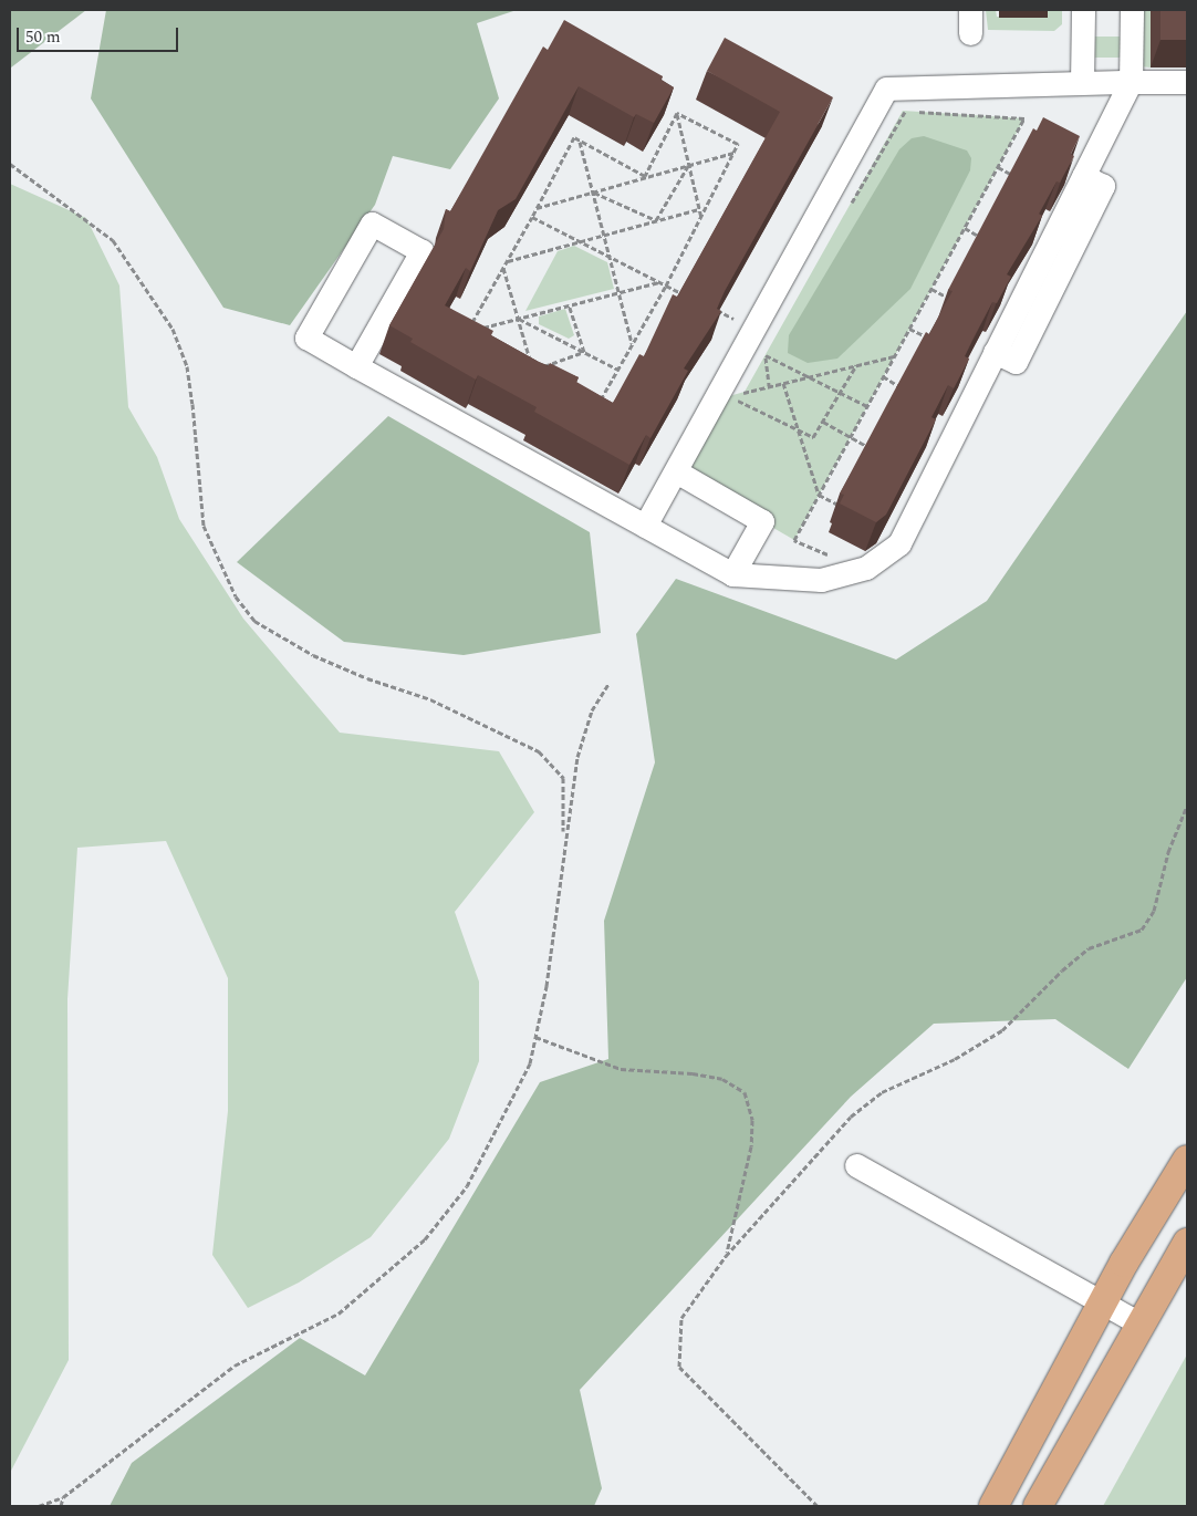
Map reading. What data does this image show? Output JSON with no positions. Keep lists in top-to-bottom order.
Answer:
{
  "scale_bar": "50 m"
}
